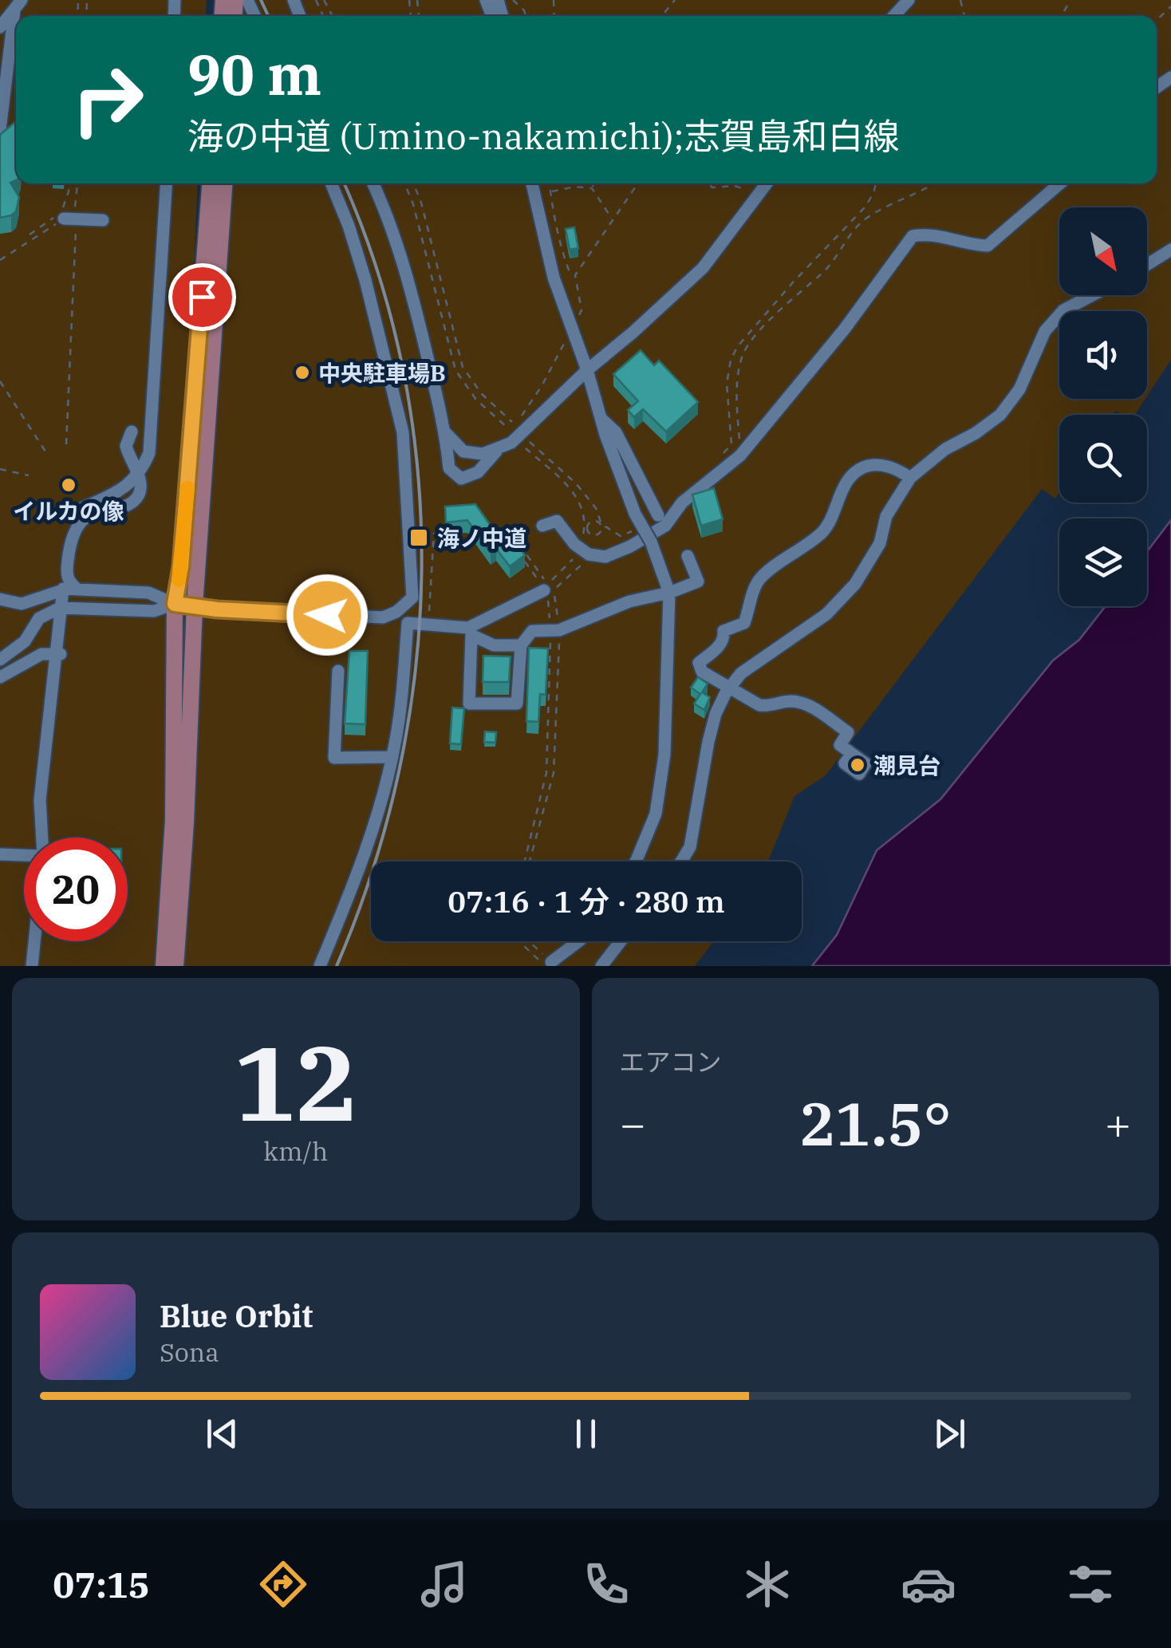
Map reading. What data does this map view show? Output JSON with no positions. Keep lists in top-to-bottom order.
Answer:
{
  "places": {
    "other": ["中央駐車場B", "イルカの像", "潮見台"],
    "transit": ["海ノ中道"]
  },
  "north": "bottom right",
  "page": {
    "turn": ["90 m", "海の中道 (Umino-nakamichi);志賀島和白線"],
    "limit": "20",
    "trip": "07:16 · 1 分 · 280 m",
    "tile": [
      ["12", "km/h"],
      "エアコン"
    ],
    "heat": ["−", "21.5°", "+"],
    "song": ["Blue Orbit", "Sona"],
    "tabs": "07:15"
  }
}
